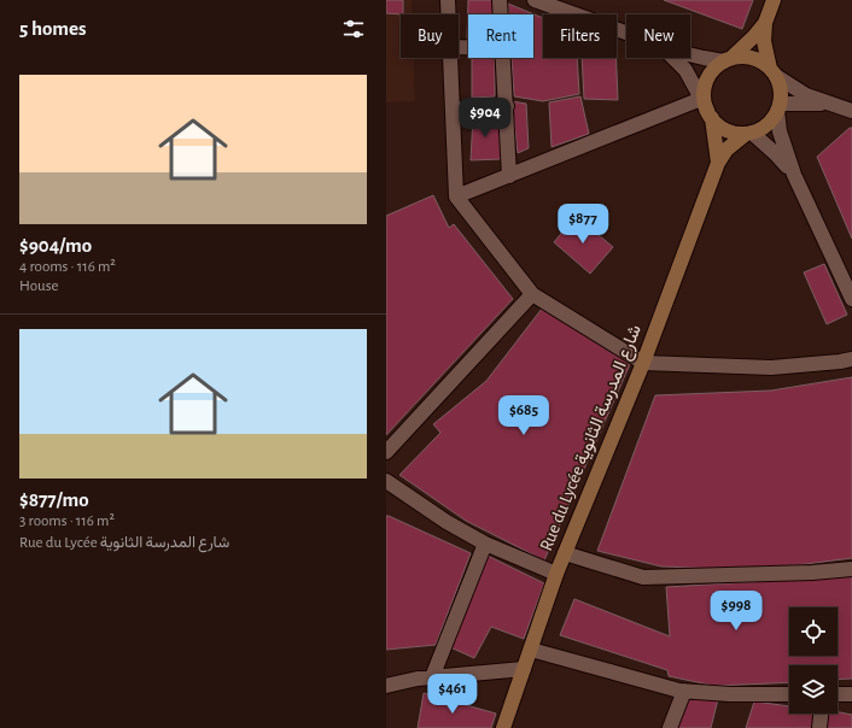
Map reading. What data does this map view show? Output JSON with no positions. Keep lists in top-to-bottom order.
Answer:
{
  "streets": {
    "street": ["Rue du Lycée شارع المدرسة الثانوية"]
  },
  "page": {
    "heading": "5 homes",
    "chip": [
      "Buy",
      "Rent",
      "Filters",
      "New"
    ],
    "list": [
      {
        "name": "$904/mo",
        "note": "4 rooms · 116 m² · House"
      },
      {
        "name": "$877/mo",
        "note": "3 rooms · 116 m² · Rue du Lycée شارع المدرسة الثانوية"
      }
    ],
    "price": [
      "$904",
      "$877",
      "$685",
      "$998",
      "$461"
    ]
  }
}
